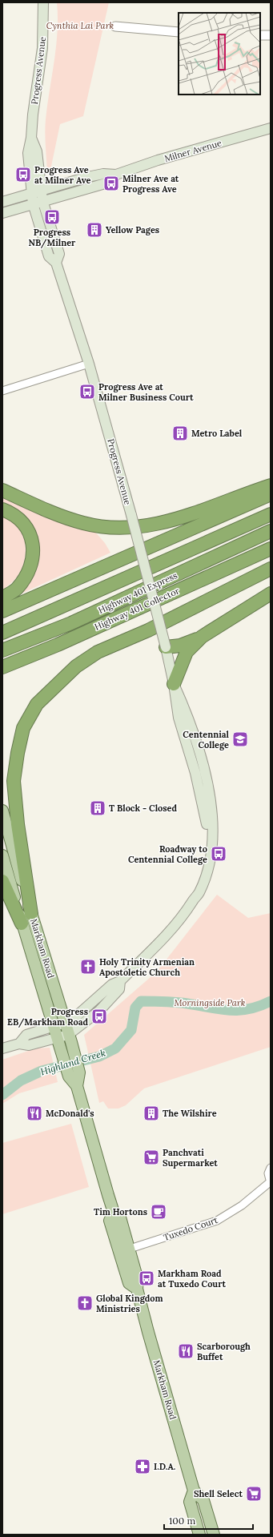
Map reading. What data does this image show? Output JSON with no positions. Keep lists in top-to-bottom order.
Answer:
{
  "streets": {
    "highway": ["Highway 401 Express", "Highway 401 Collector"],
    "main road": ["Progress Avenue", "Milner Avenue", "Markham Road"],
    "street": ["Tuxedo Court"]
  },
  "crossings": [
    ["Progress Avenue", "Milner Avenue"],
    ["Progress Avenue", "Markham Road"],
    ["Markham Road", "Tuxedo Court"]
  ],
  "water": ["Highland Creek"],
  "parks": ["Cynthia Lai Park", "Morningside Park"],
  "places": {
    "bus stop": [
      "Progress Ave at Milner Ave",
      "Milner Ave at Progress Ave",
      "Progress NB/Milner",
      "Progress Ave at Milner Business Court",
      "Roadway to Centennial College",
      "Progress EB/Markham Road",
      "Markham Road at Tuxedo Court"
    ],
    "building": [
      "Yellow Pages",
      "Metro Label",
      "T Block - Closed",
      "The Wilshire"
    ],
    "school or university": ["Centennial College"],
    "church": ["Holy Trinity Armenian Apostoletic Church", "Global Kingdom Ministries"],
    "restaurant": ["McDonald's", "Scarborough Buffet"],
    "supermarket": ["Panchvati Supermarket", "Shell Select"],
    "cafe": ["Tim Hortons"],
    "pharmacy": ["I.D.A."]
  },
  "scale_bar": "100 m"
}
